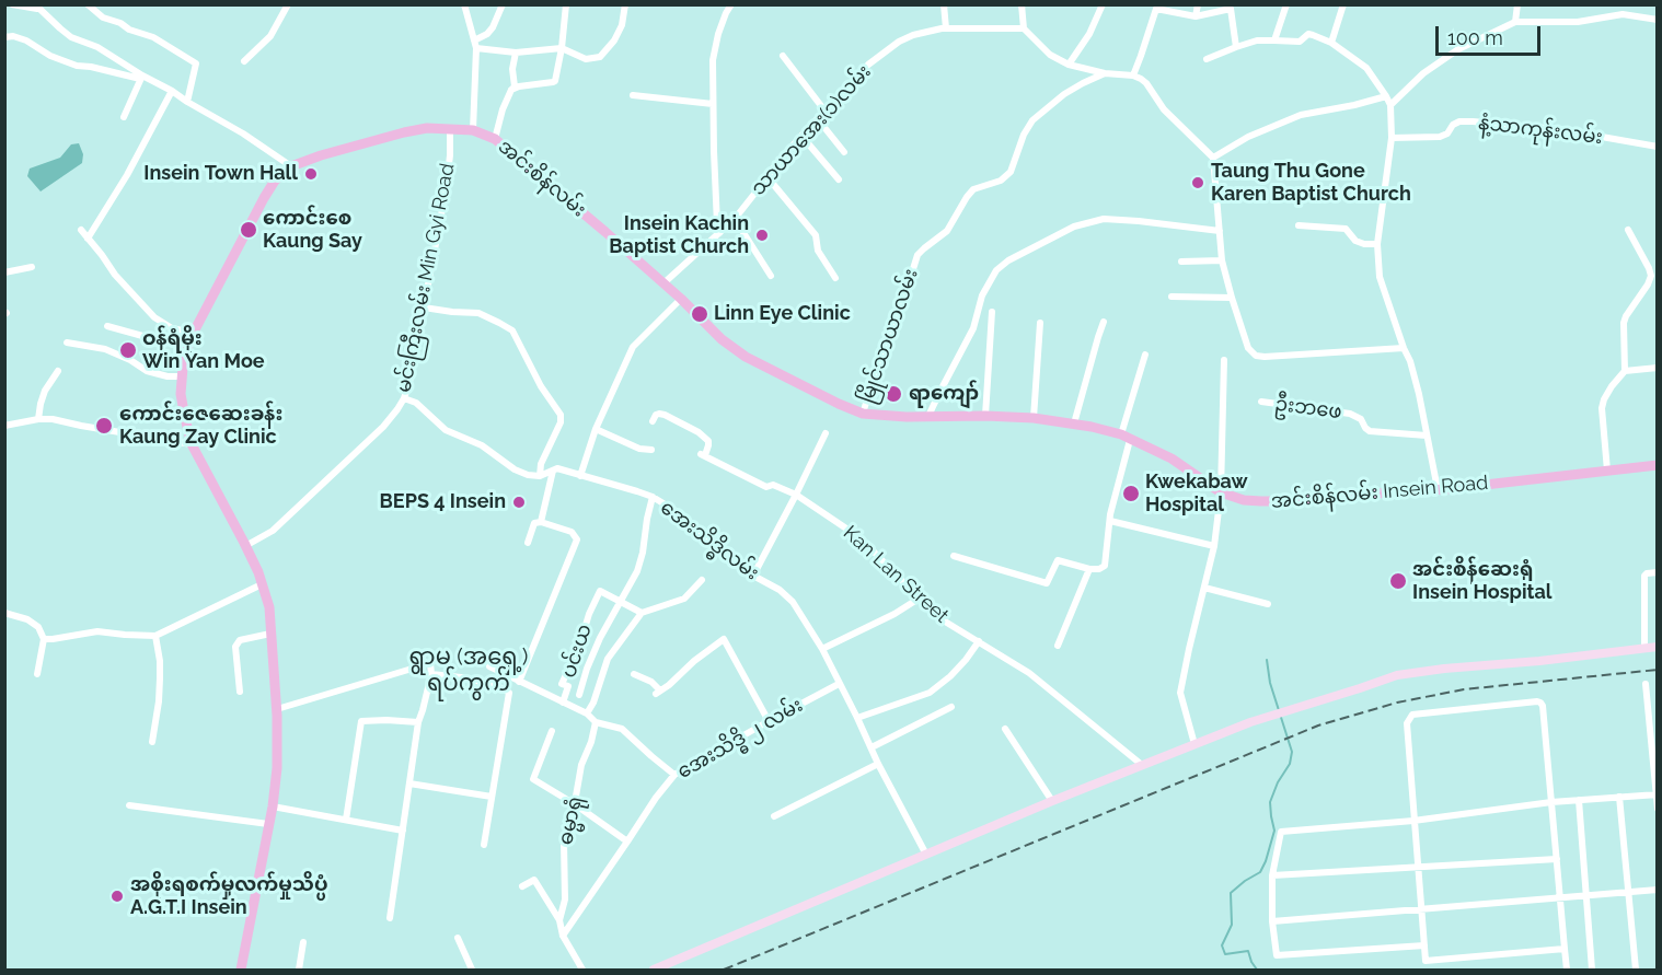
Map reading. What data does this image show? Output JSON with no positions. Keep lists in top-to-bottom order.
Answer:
{
  "streets": {
    "main road": ["အင်းစိန်လမ်း", "အင်းစိန်လမ်း Insein Road"],
    "street": [
      "သာယာအေး(၁)လမ်း",
      "နံ့သာကုန်းလမ်း",
      "မင်းကြီးလမ်း Min Gyi Road",
      "မြိုင်သာယာလမ်း",
      "ဦးဘဖေ",
      "အေးသိဒ္ဓိလမ်း",
      "Kan Lan Street",
      "ပင်းယ",
      "အေးသိဒ္ဓိ ၂ လမ်း",
      "ဓမ္မာရုံ"
    ]
  },
  "crossings": [
    ["သာယာအေး(၁)လမ်း", "အင်းစိန်လမ်း Insein Road"],
    ["အင်းစိန်လမ်း", "မင်းကြီးလမ်း Min Gyi Road"],
    ["အင်းစိန်လမ်း", "အင်းစိန်လမ်း Insein Road"],
    ["မြိုင်သာယာလမ်း", "အင်းစိန်လမ်း Insein Road"],
    ["အေးသိဒ္ဓိလမ်း", "အေးသိဒ္ဓိ ၂ လမ်း"]
  ],
  "districts": ["ရွာမ (အရှေ့) ရပ်ကွက်"],
  "places": [
    "Insein Town Hall",
    "Taung Thu Gone Karen Baptist Church",
    "ကောင်းစေ Kaung Say",
    "Insein Kachin Baptist Church",
    "Linn Eye Clinic",
    "ဝန်ရံမိုး Win Yan Moe",
    "ရာကျော်",
    "ကောင်းဇေဆေးခန်း Kaung Zay Clinic",
    "Kwekabaw Hospital",
    "BEPS 4 Insein",
    "အင်းစိန်ဆေးရုံ Insein Hospital",
    "အစိုးရစက်မှုလက်မှုသိပ္ပံ A.G.T.I Insein"
  ],
  "scale_bar": "100 m"
}
